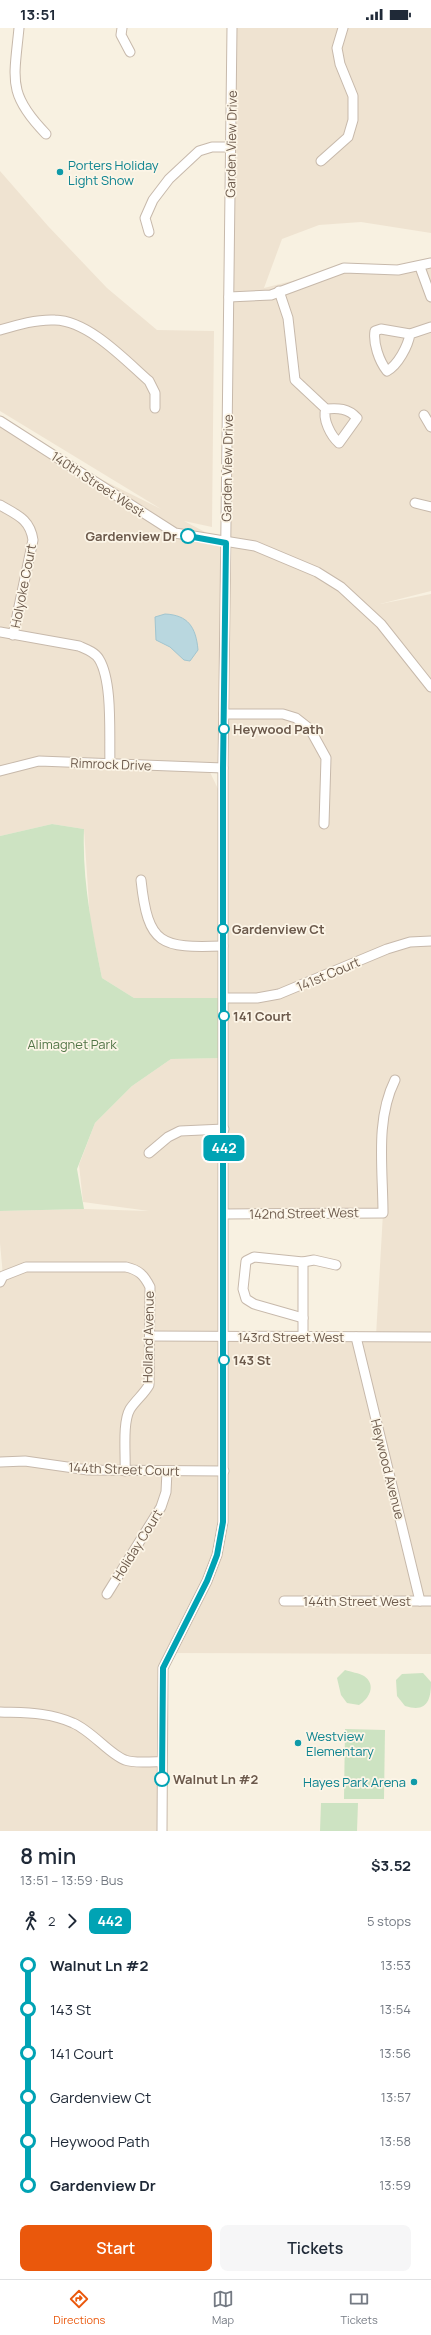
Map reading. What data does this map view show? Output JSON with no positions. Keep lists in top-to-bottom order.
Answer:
{
  "streets": {
    "street": [
      "Garden View Drive",
      "140th Street West",
      "Holyoke Court",
      "Rimrock Drive",
      "141st Court",
      "142nd Street West",
      "Holland Avenue",
      "143rd Street West",
      "144th Street Court",
      "Heywood Avenue",
      "Holiday Court",
      "144th Street West"
    ]
  },
  "crossings": [
    ["Garden View Drive", "140th Street West"],
    ["Garden View Drive", "Rimrock Drive"],
    ["Garden View Drive", "141st Court"],
    ["Garden View Drive", "142nd Street West"],
    ["Garden View Drive", "143rd Street West"],
    ["Garden View Drive", "144th Street Court"],
    ["Holland Avenue", "143rd Street West"],
    ["Holland Avenue", "144th Street Court"],
    ["143rd Street West", "Heywood Avenue"],
    ["144th Street Court", "Holiday Court"],
    ["Heywood Avenue", "144th Street West"]
  ],
  "parks": ["Alimagnet Park"],
  "places": [
    "Porters Holiday Light Show",
    "Gardenview Dr",
    "Heywood Path",
    "Gardenview Ct",
    "141 Court",
    "143 St",
    "Westview Elementary",
    "Walnut Ln #2",
    "Hayes Park Arena"
  ],
  "lines": ["bus line 442"],
  "page": {
    "status": "13:51",
    "on_map": "442",
    "heading": ["8 min", "13:51 – 13:59 · Bus", "$3.52"],
    "legs": ["2", "442", "5 stops"],
    "list": [
      {
        "name": "Walnut Ln #2",
        "value": "13:53"
      },
      {
        "name": "143 St",
        "value": "13:54"
      },
      {
        "name": "141 Court",
        "value": "13:56"
      },
      {
        "name": "Gardenview Ct",
        "value": "13:57"
      },
      {
        "name": "Heywood Path",
        "value": "13:58"
      },
      {
        "name": "Gardenview Dr",
        "value": "13:59"
      }
    ],
    "buttons": ["Start", "Tickets"],
    "tabs": ["Directions", "Map", "Tickets"]
  }
}
